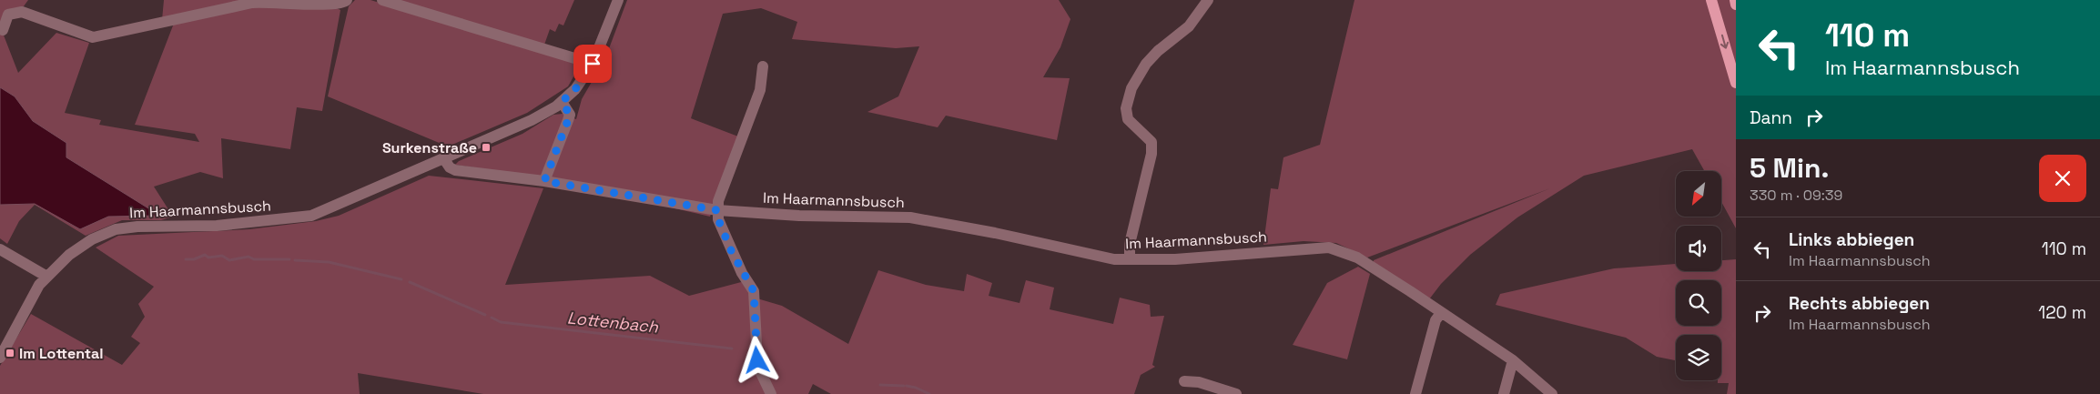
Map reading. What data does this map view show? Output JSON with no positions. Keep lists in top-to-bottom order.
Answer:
{
  "streets": {
    "street": ["Im Haarmannsbusch"]
  },
  "water": ["Lottenbach"],
  "places": {
    "transit": ["Surkenstraße", "Im Lottental"]
  },
  "north": "bottom left",
  "page": {
    "turn": ["110 m", "Im Haarmannsbusch"],
    "then": "Dann",
    "heading": ["5 Min.", "330 m · 09:39"],
    "list": [
      {
        "name": "Links abbiegen",
        "note": "Im Haarmannsbusch",
        "value": "110 m"
      },
      {
        "name": "Rechts abbiegen",
        "note": "Im Haarmannsbusch",
        "value": "120 m"
      }
    ]
  }
}
